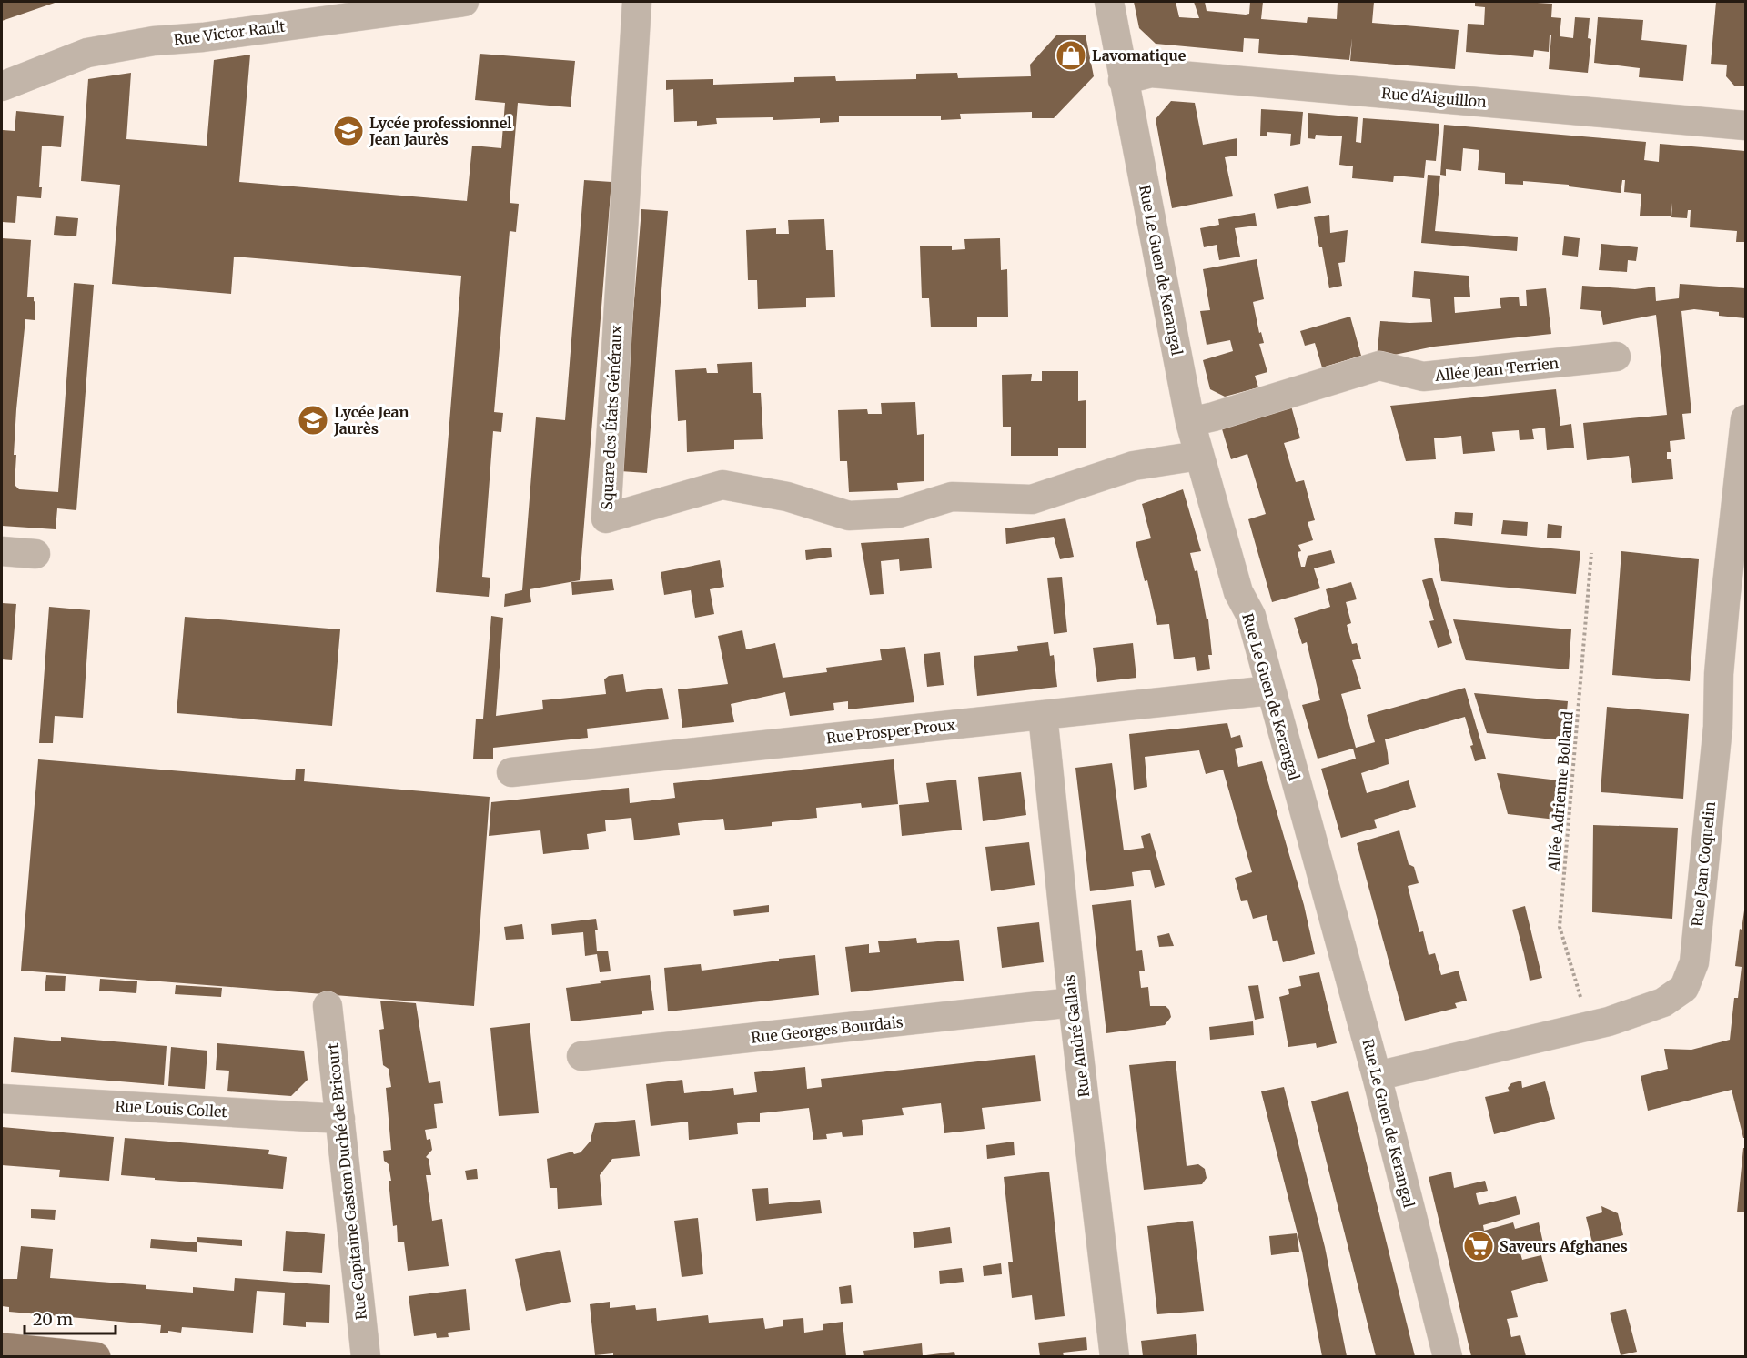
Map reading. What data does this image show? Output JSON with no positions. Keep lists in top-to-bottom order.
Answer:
{
  "streets": {
    "street": [
      "Rue Victor Rault",
      "Rue d'Aiguillon",
      "Rue Le Guen de Kerangal",
      "Allée Jean Terrien",
      "Square des États Généraux",
      "Rue Prosper Proux",
      "Rue Jean Coquelin",
      "Rue Georges Bourdais",
      "Rue André Gallais",
      "Rue Louis Collet",
      "Rue Capitaine Gaston Duché de Bricourt"
    ],
    "path": ["Allée Adrienne Bolland"]
  },
  "crossings": [
    ["Rue d'Aiguillon", "Rue Le Guen de Kerangal"],
    ["Rue Le Guen de Kerangal", "Allée Jean Terrien"],
    ["Rue Le Guen de Kerangal", "Square des États Généraux"],
    ["Rue Le Guen de Kerangal", "Rue Prosper Proux"],
    ["Rue Le Guen de Kerangal", "Rue Jean Coquelin"],
    ["Rue Prosper Proux", "Rue André Gallais"],
    ["Allée Adrienne Bolland", "Rue Jean Coquelin"],
    ["Rue Georges Bourdais", "Rue André Gallais"],
    ["Rue Louis Collet", "Rue Capitaine Gaston Duché de Bricourt"]
  ],
  "places": {
    "shop": ["Lavomatique"],
    "school or university": ["Lycée professionnel Jean Jaurès", "Lycée Jean Jaurès"],
    "supermarket": ["Saveurs Afghanes"]
  },
  "scale_bar": "20 m"
}
